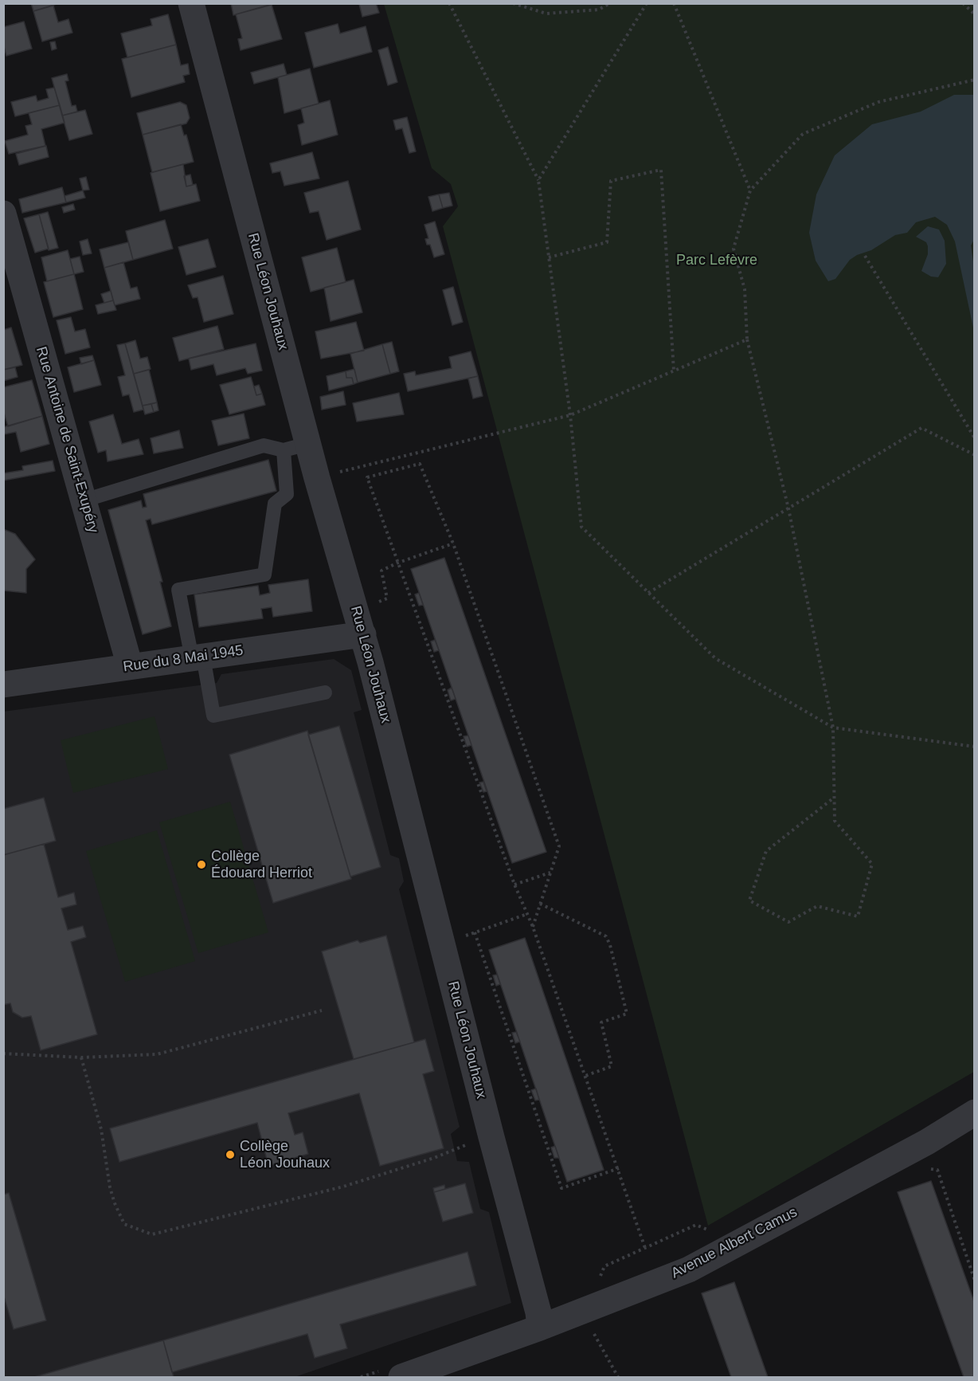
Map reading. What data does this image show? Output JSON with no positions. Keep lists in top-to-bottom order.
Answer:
{
  "streets": {
    "street": [
      "Rue Léon Jouhaux",
      "Rue Antoine de Saint-Exupéry",
      "Rue du 8 Mai 1945",
      "Avenue Albert Camus"
    ]
  },
  "crossings": [
    ["Rue Léon Jouhaux", "Rue du 8 Mai 1945"],
    ["Rue Léon Jouhaux", "Avenue Albert Camus"],
    ["Rue Antoine de Saint-Exupéry", "Rue du 8 Mai 1945"]
  ],
  "parks": ["Parc Lefèvre"],
  "places": ["Collège Édouard Herriot", "Collège Léon Jouhaux"]
}
